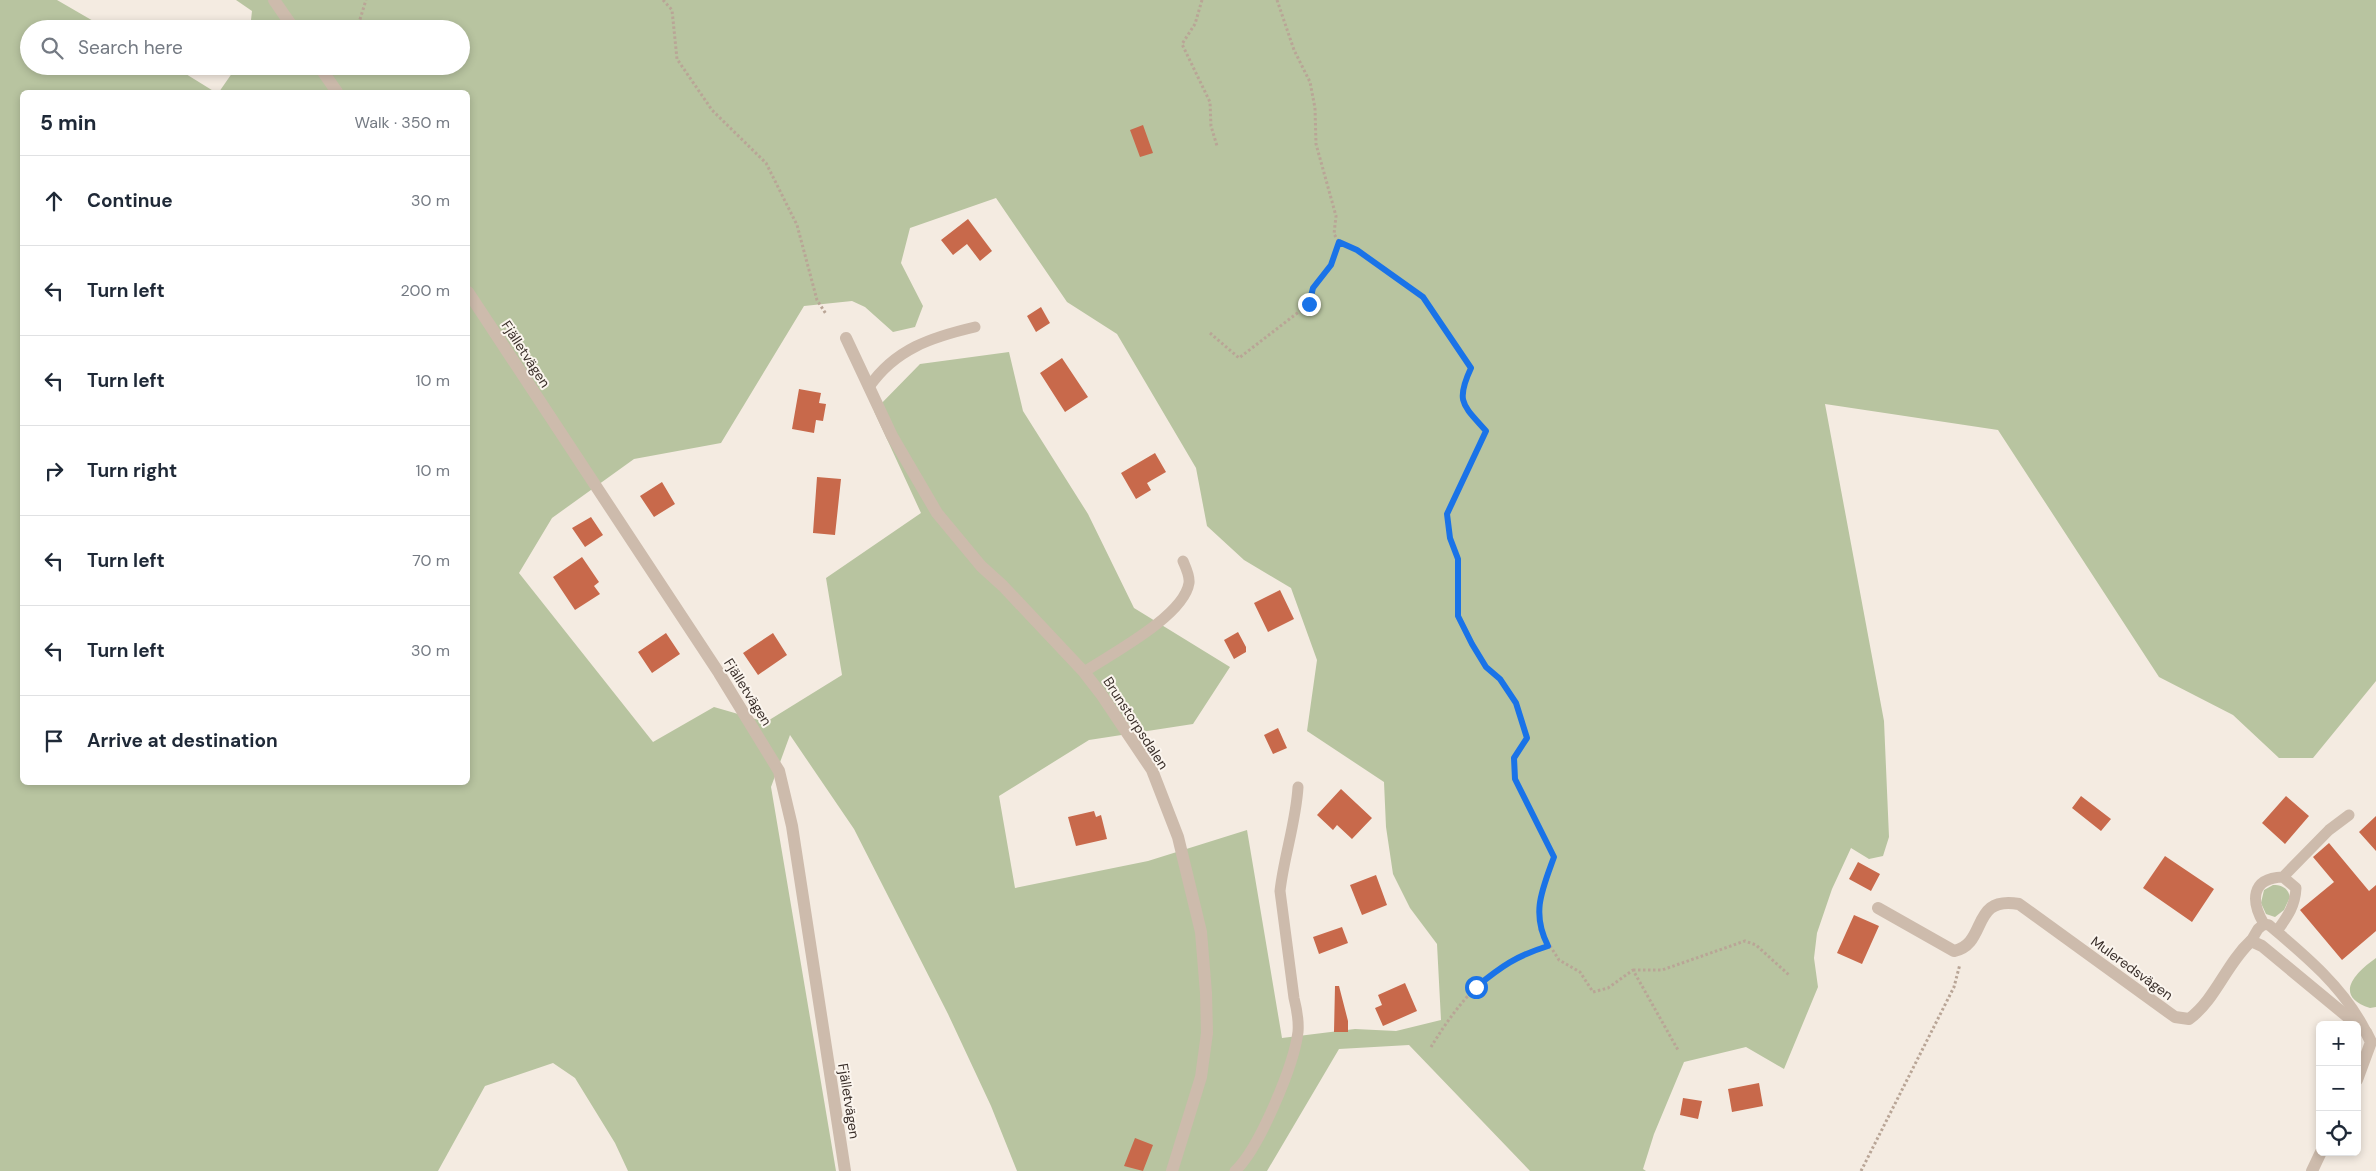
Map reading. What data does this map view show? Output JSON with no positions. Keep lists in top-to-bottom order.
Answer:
{
  "streets": {
    "street": ["Fjälletvägen", "Brunstorpsdalen", "Muleredsvägen"]
  },
  "page": {
    "search": "Search here",
    "heading": ["5 min", "Walk · 350 m"],
    "list": [
      ["Continue", "30 m"],
      ["Turn left", "200 m"],
      ["Turn left", "10 m"],
      ["Turn right", "10 m"],
      ["Turn left", "70 m"],
      ["Turn left", "30 m"],
      "Arrive at destination"
    ],
    "map_buttons": ["+", "−"]
  }
}
